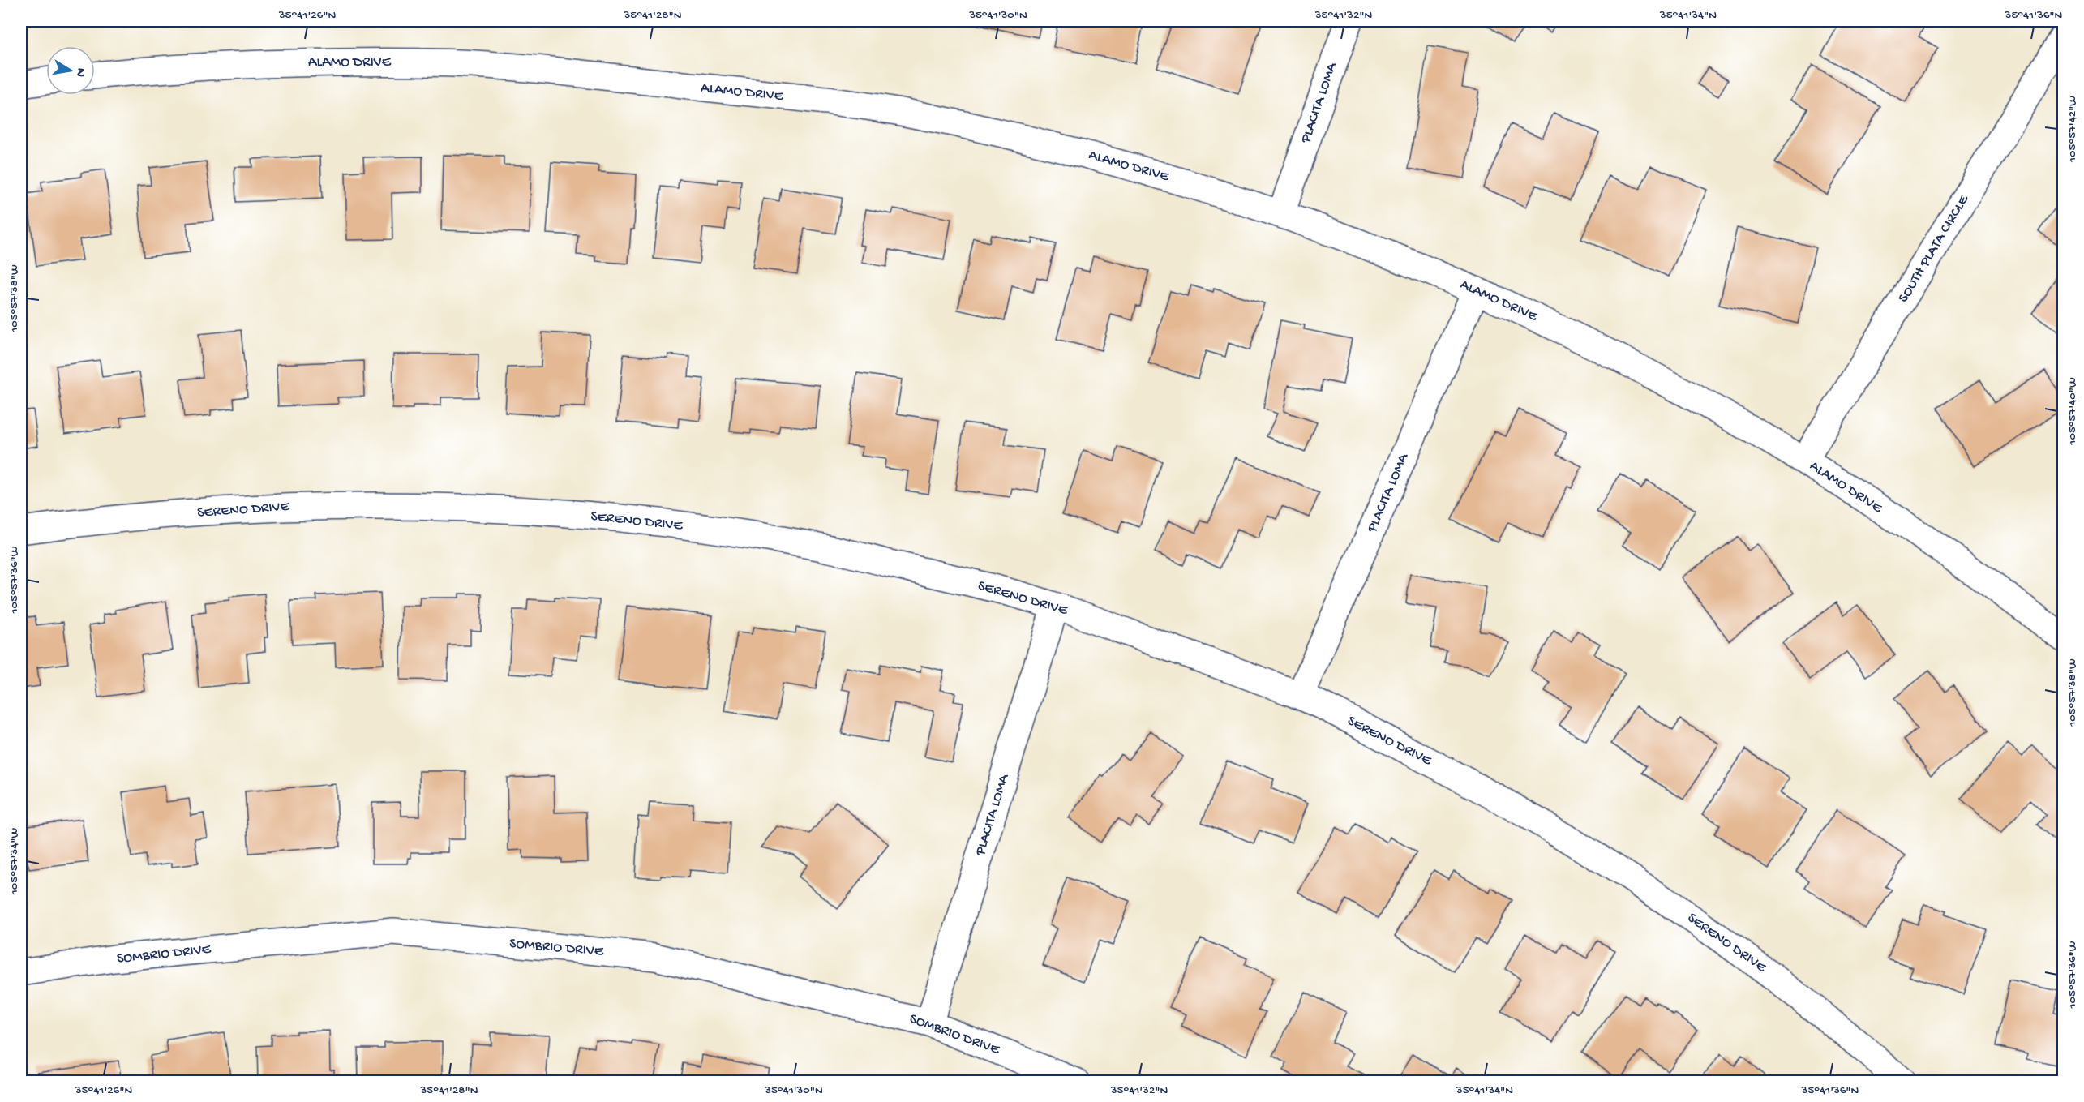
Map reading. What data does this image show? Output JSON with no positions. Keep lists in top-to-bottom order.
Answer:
{
  "streets": {
    "street": [
      "ALAMO DRIVE",
      "PLACITA LOMA",
      "SOUTH PLATA CIRCLE",
      "SERENO DRIVE",
      "SOMBRIO DRIVE"
    ]
  },
  "crossings": [
    ["ALAMO DRIVE", "PLACITA LOMA"],
    ["ALAMO DRIVE", "SOUTH PLATA CIRCLE"],
    ["PLACITA LOMA", "SERENO DRIVE"],
    ["PLACITA LOMA", "SOMBRIO DRIVE"]
  ],
  "north": "right",
  "coordinates": [
    "35°41'26\"N",
    "35°41'28\"N",
    "35°41'30\"N",
    "35°41'32\"N",
    "35°41'34\"N",
    "35°41'36\"N",
    "105°57'42\"W",
    "105°57'38\"W",
    "105°57'40\"W",
    "105°57'36\"W",
    "105°57'34\"W"
  ]
}
